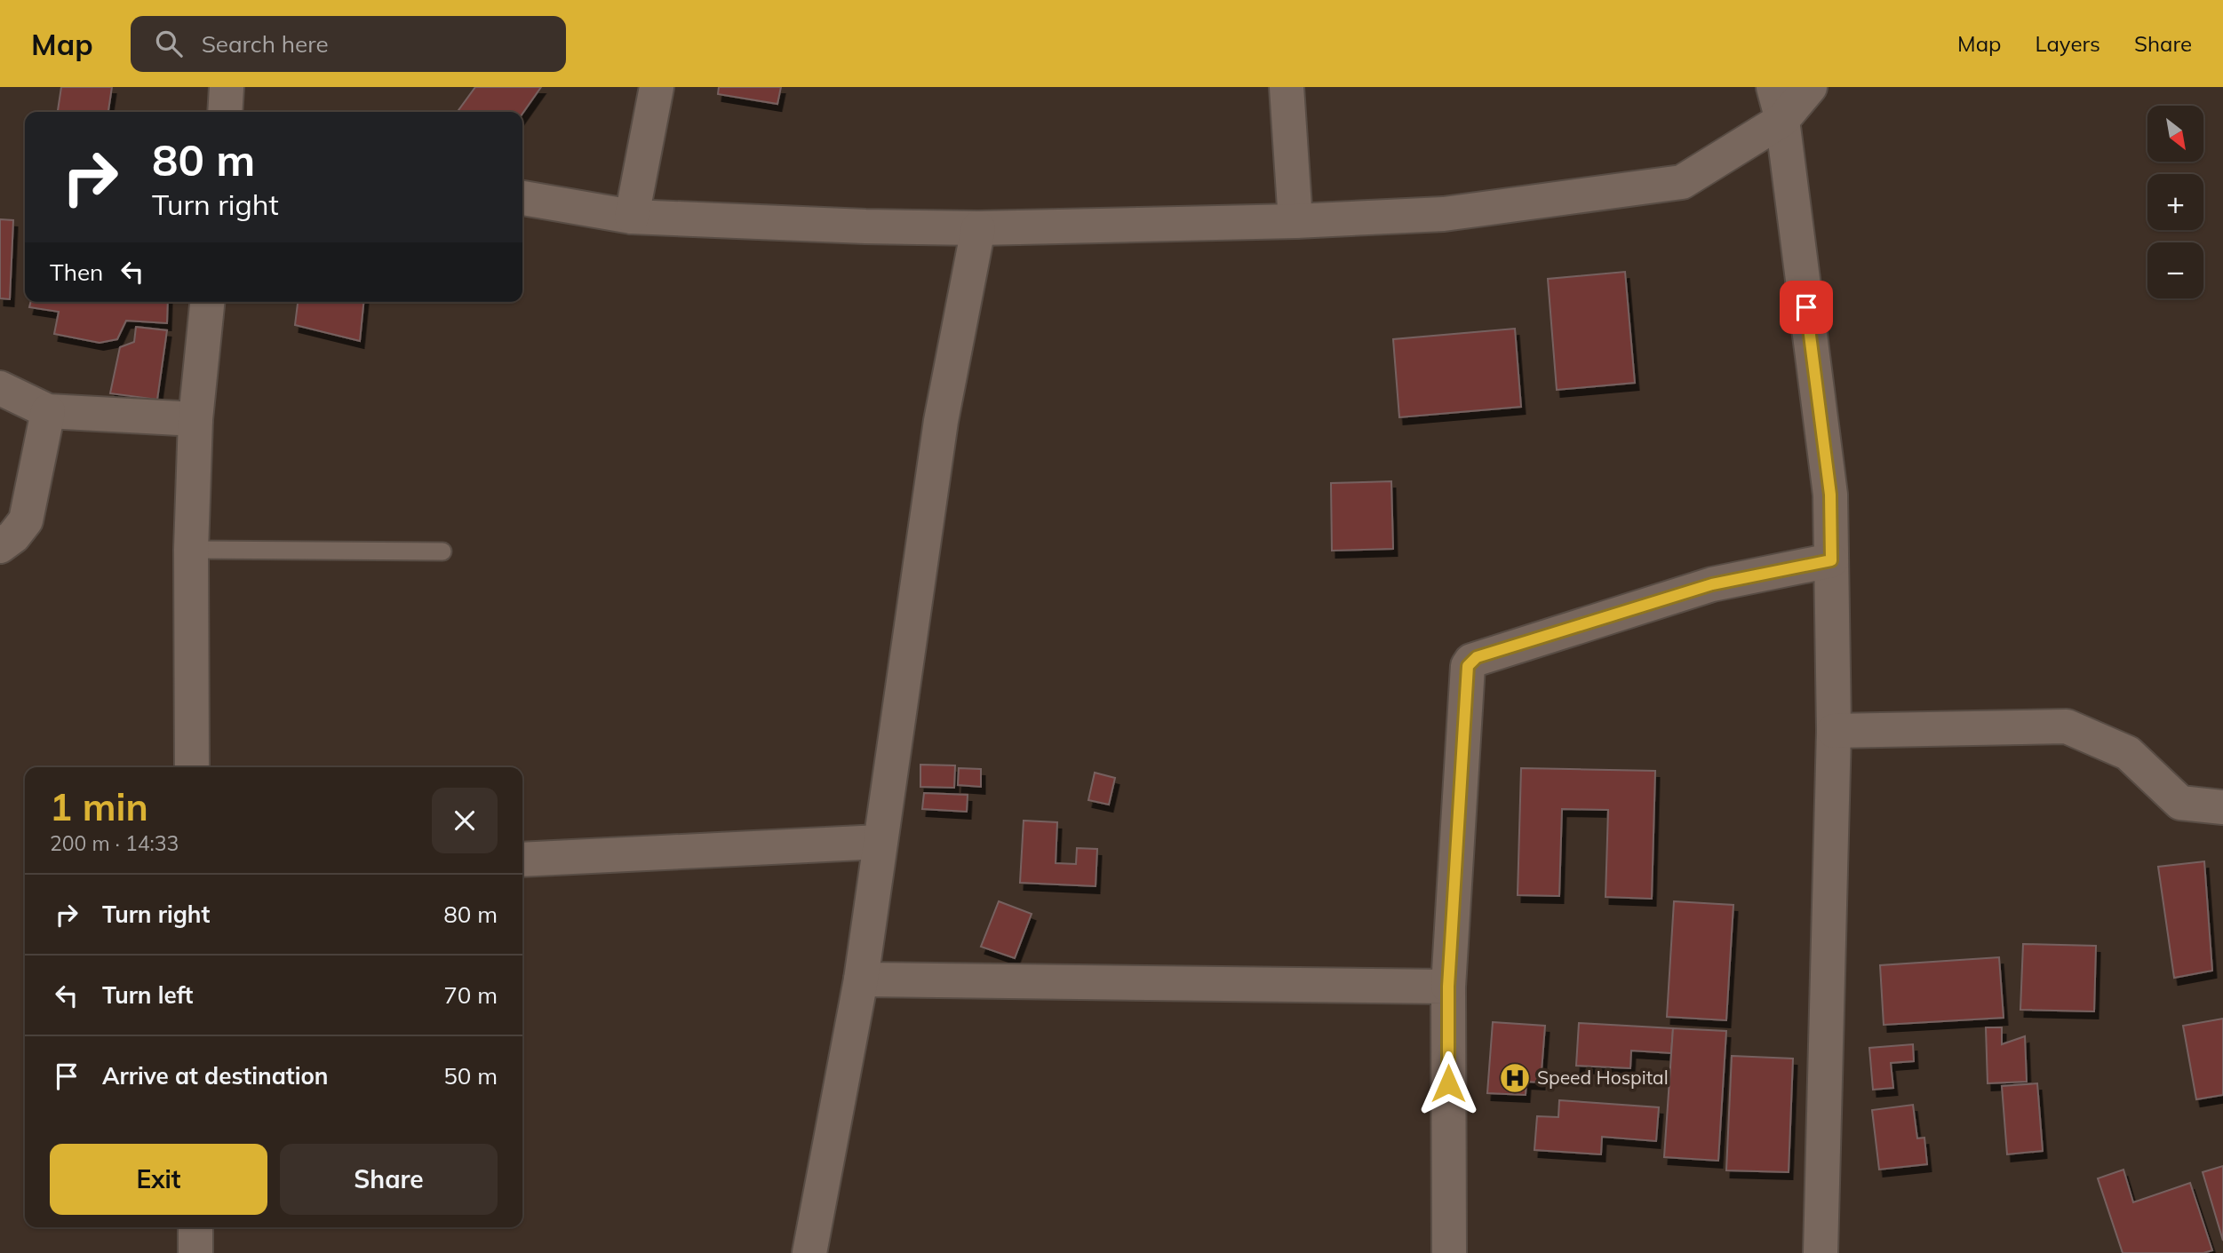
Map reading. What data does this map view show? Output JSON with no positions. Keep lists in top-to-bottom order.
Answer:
{
  "places": {
    "hospital": ["Speed Hospital"]
  },
  "north": "bottom right",
  "page": {
    "header": "Map",
    "search": "Search here",
    "nav": ["Map", "Layers", "Share"],
    "map_buttons": ["+", "−"],
    "turn": ["80 m", "Turn right"],
    "then": "Then",
    "heading": ["1 min", "200 m · 14:33"],
    "list": [
      {
        "name": "Turn right",
        "value": "80 m"
      },
      {
        "name": "Turn left",
        "value": "70 m"
      },
      {
        "name": "Arrive at destination",
        "value": "50 m"
      }
    ],
    "buttons": ["Exit", "Share"]
  }
}
